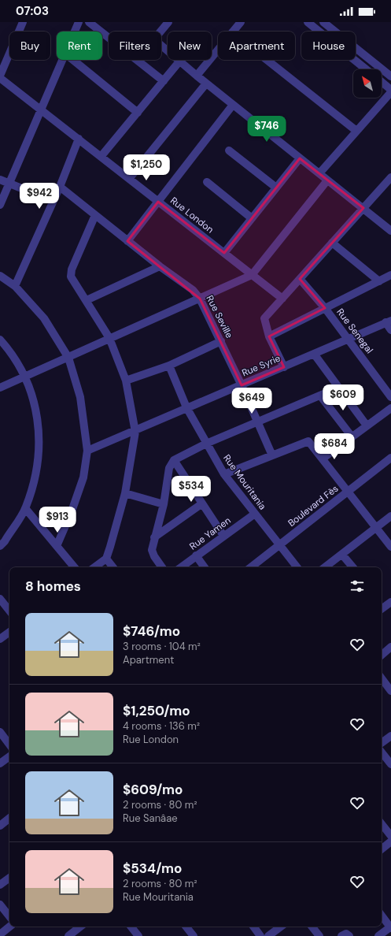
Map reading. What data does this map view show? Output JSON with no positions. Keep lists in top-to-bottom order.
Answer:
{
  "streets": {
    "street": [
      "Rue London",
      "Rue Seville",
      "Rue Senegal",
      "Rue Syrie",
      "Rue Mouritania",
      "Boulevard Fès",
      "Rue Yamen"
    ]
  },
  "crossings": [
    ["Rue Seville", "Rue Syrie"],
    ["Rue Senegal", "Rue Syrie"],
    ["Rue Syrie", "Rue Mouritania"],
    ["Rue Mouritania", "Boulevard Fès"],
    ["Rue Mouritania", "Rue Yamen"]
  ],
  "north": "top left",
  "page": {
    "status": "07:03",
    "chip": [
      "Buy",
      "Rent",
      "Filters",
      "New",
      "Apartment",
      "House"
    ],
    "price": [
      "$746",
      "$1,250",
      "$942",
      "$609",
      "$649",
      "$684",
      "$534",
      "$913"
    ],
    "heading": "8 homes",
    "list": [
      {
        "name": "$746/mo",
        "note": "3 rooms · 104 m² · Apartment"
      },
      {
        "name": "$1,250/mo",
        "note": "4 rooms · 136 m² · Rue London"
      },
      {
        "name": "$609/mo",
        "note": "2 rooms · 80 m² · Rue Sanâae"
      },
      {
        "name": "$534/mo",
        "note": "2 rooms · 80 m² · Rue Mouritania"
      }
    ]
  }
}
